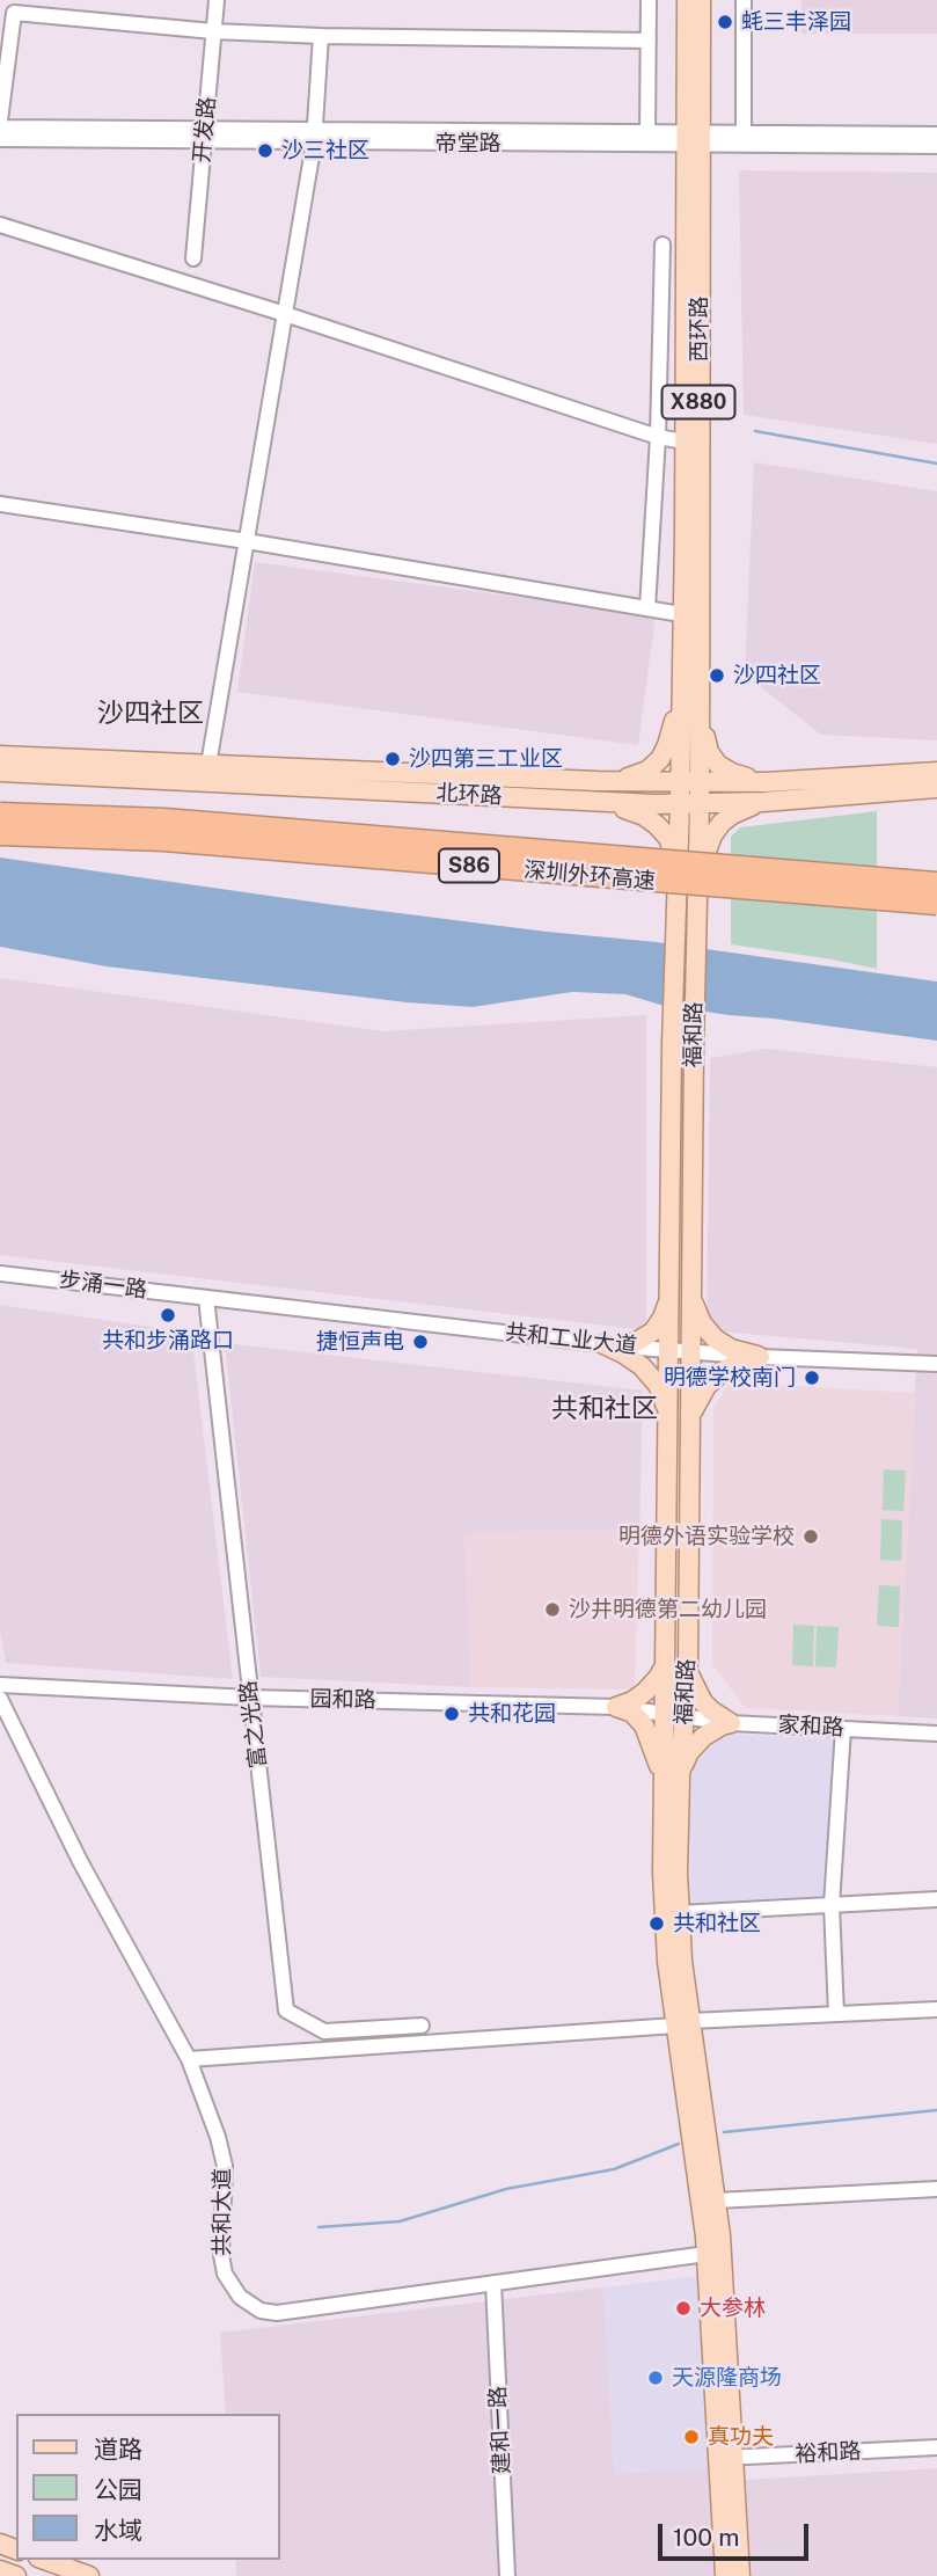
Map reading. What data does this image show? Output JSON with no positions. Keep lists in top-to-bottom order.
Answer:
{
  "streets": {
    "highway": ["S86", "深圳外环高速"],
    "main road": [
      "西环路",
      "X880",
      "北环路",
      "福和路"
    ],
    "street": [
      "开发路",
      "帝堂路",
      "步涌一路",
      "共和工业大道",
      "园和路",
      "富之光路",
      "家和路",
      "共和大道",
      "建和一路",
      "裕和路"
    ]
  },
  "crossings": [
    ["开发路", "帝堂路"],
    ["帝堂路", "西环路"],
    ["西环路", "北环路"],
    ["西环路", "福和路"],
    ["北环路", "福和路"],
    ["福和路", "共和工业大道"],
    ["福和路", "园和路"],
    ["福和路", "家和路"],
    ["福和路", "共和大道"],
    ["福和路", "裕和路"],
    ["步涌一路", "共和工业大道"],
    ["步涌一路", "富之光路"],
    ["共和工业大道", "富之光路"],
    ["园和路", "富之光路"],
    ["园和路", "家和路"],
    ["共和大道", "建和一路"]
  ],
  "districts": ["沙四社区", "共和社区"],
  "places": [
    "蚝三丰泽园",
    "沙三社区",
    "沙四社区",
    "沙四第三工业区",
    "共和步涌路口",
    "捷恒声电",
    "明德学校南门",
    "明德外语实验学校",
    "沙井明德第二幼儿园",
    "共和花园",
    "共和社区",
    "大参林",
    "天源隆商场",
    "真功夫"
  ],
  "legend": ["道路", "公园", "水域"],
  "scale_bar": "100 m"
}
